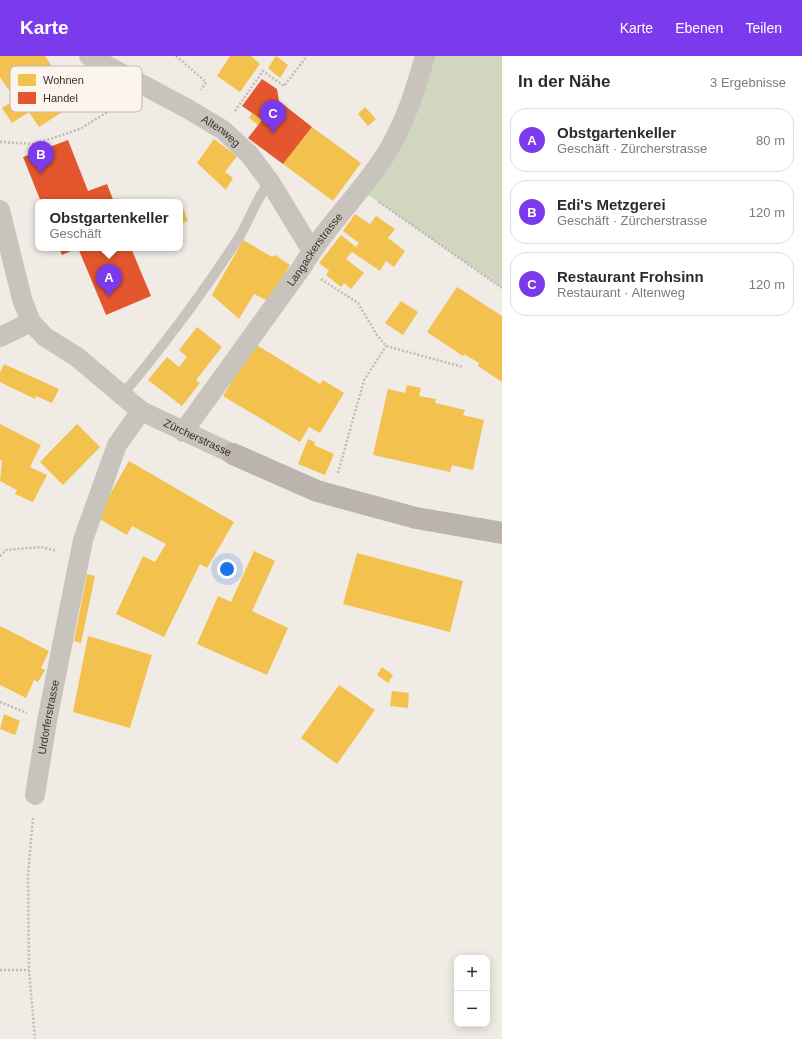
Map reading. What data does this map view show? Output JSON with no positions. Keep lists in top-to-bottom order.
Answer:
{
  "streets": {
    "street": [
      "Altenweg",
      "Langackerstrasse",
      "Zürcherstrasse",
      "Urdorferstrasse"
    ]
  },
  "crossings": [
    ["Altenweg", "Langackerstrasse"],
    ["Langackerstrasse", "Zürcherstrasse"],
    ["Zürcherstrasse", "Urdorferstrasse"]
  ],
  "legend": ["Wohnen", "Handel"],
  "page": {
    "header": "Karte",
    "nav": ["Karte", "Ebenen", "Teilen"],
    "heading": ["In der Nähe", "3 Ergebnisse"],
    "pins": ["C", "B", "A"],
    "list": [
      {
        "mark": "A",
        "name": "Obstgartenkeller",
        "note": "Geschäft · Zürcherstrasse",
        "value": "80 m"
      },
      {
        "mark": "B",
        "name": "Edi's Metzgerei",
        "note": "Geschäft · Zürcherstrasse",
        "value": "120 m"
      },
      {
        "mark": "C",
        "name": "Restaurant Frohsinn",
        "note": "Restaurant · Altenweg",
        "value": "120 m"
      }
    ],
    "popup": ["Obstgartenkeller", "Geschäft"],
    "map_buttons": ["+", "−"]
  }
}
